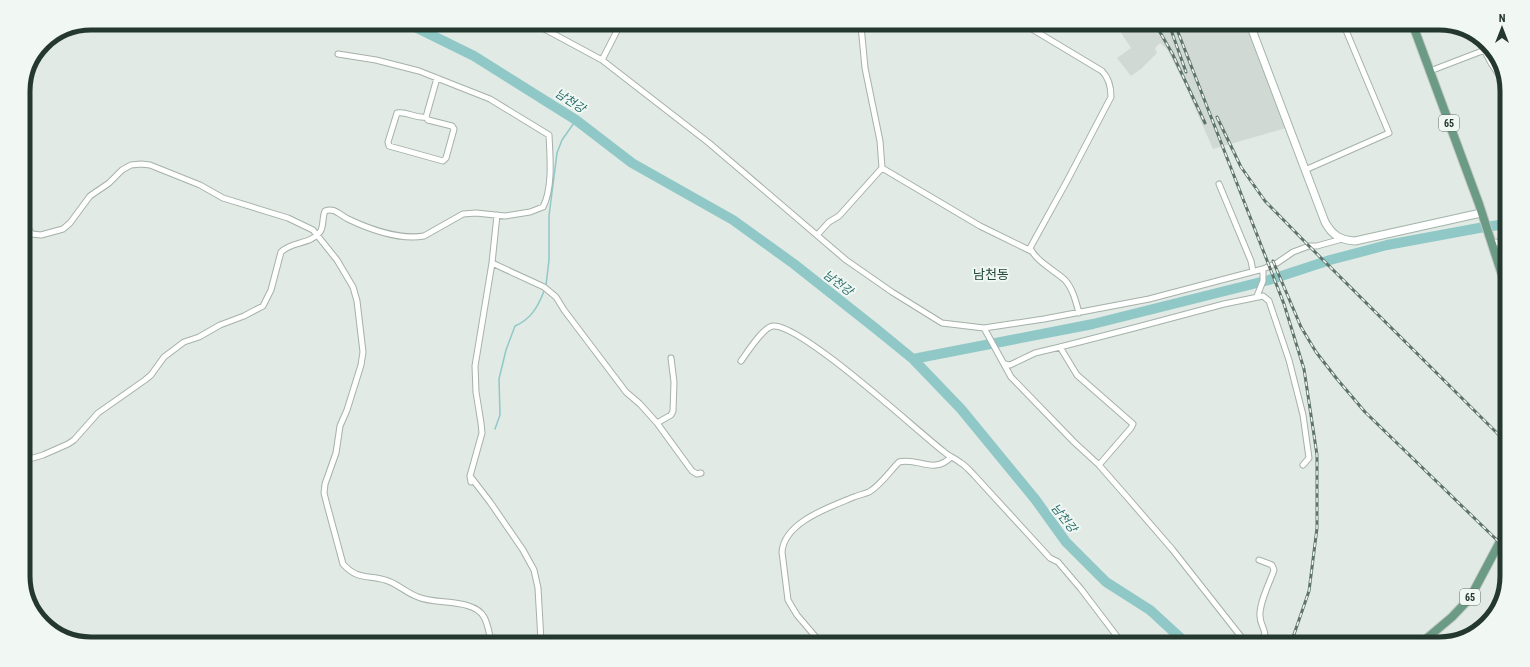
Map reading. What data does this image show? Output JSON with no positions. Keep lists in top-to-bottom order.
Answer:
{
  "streets": {
    "main road": ["65"]
  },
  "districts": ["남천동"],
  "water": ["남천강"],
  "north": "top"
}
